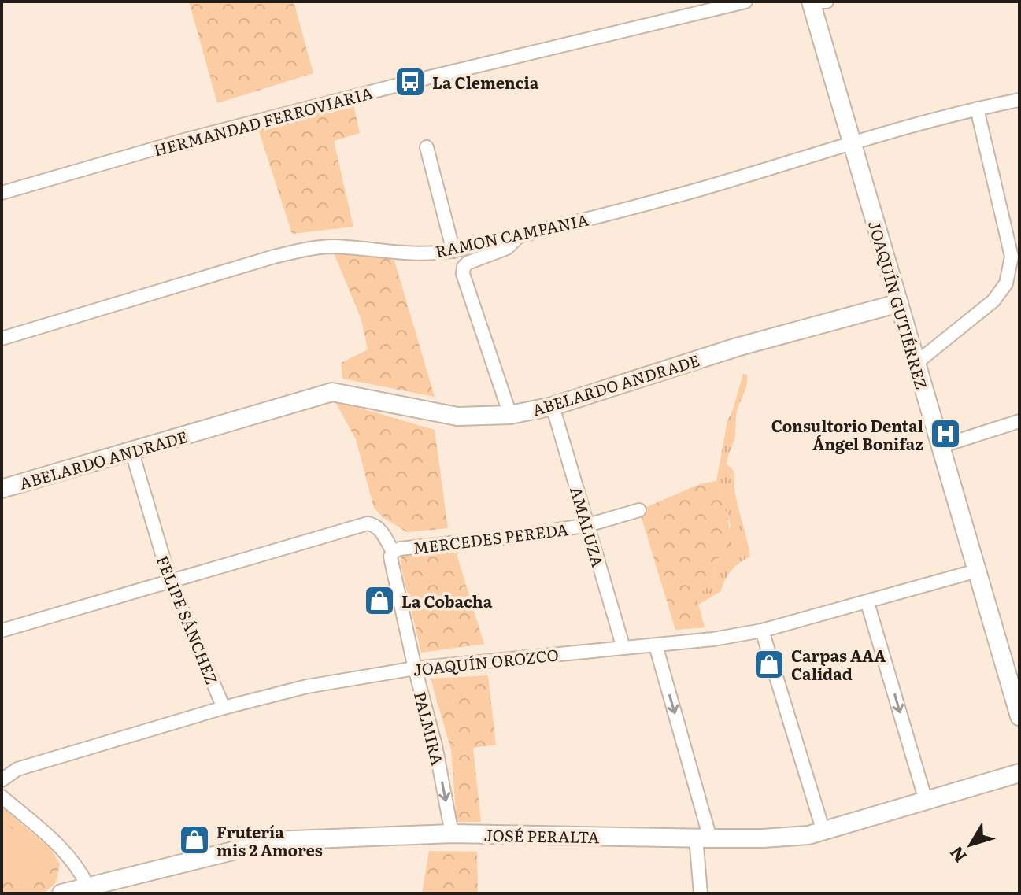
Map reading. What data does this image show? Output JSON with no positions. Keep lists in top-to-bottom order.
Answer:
{
  "streets": {
    "street": [
      "HERMANDAD FERROVIARIA",
      "RAMON CAMPANIA",
      "JOAQUÍN GUTIÉRREZ",
      "ABELARDO ANDRADE",
      "AMALUZA",
      "MERCEDES PEREDA",
      "FELIPE SÁNCHEZ",
      "JOAQUÍN OROZCO",
      "PALMIRA",
      "JOSÉ PERALTA"
    ]
  },
  "crossings": [
    ["RAMON CAMPANIA", "JOAQUÍN GUTIÉRREZ"],
    ["JOAQUÍN GUTIÉRREZ", "ABELARDO ANDRADE"],
    ["JOAQUÍN GUTIÉRREZ", "JOAQUÍN OROZCO"],
    ["ABELARDO ANDRADE", "AMALUZA"],
    ["AMALUZA", "MERCEDES PEREDA"],
    ["AMALUZA", "JOAQUÍN OROZCO"],
    ["MERCEDES PEREDA", "PALMIRA"],
    ["FELIPE SÁNCHEZ", "JOAQUÍN OROZCO"],
    ["FELIPE SÁNCHEZ", "PALMIRA"],
    ["JOAQUÍN OROZCO", "PALMIRA"],
    ["PALMIRA", "JOSÉ PERALTA"]
  ],
  "places": {
    "bus stop": ["La Clemencia"],
    "hospital": ["Consultorio Dental Ángel Bonifaz"],
    "shop": ["La Cobacha", "Carpas AAA Calidad", "Frutería mis 2 Amores"]
  },
  "north": "bottom left"
}
